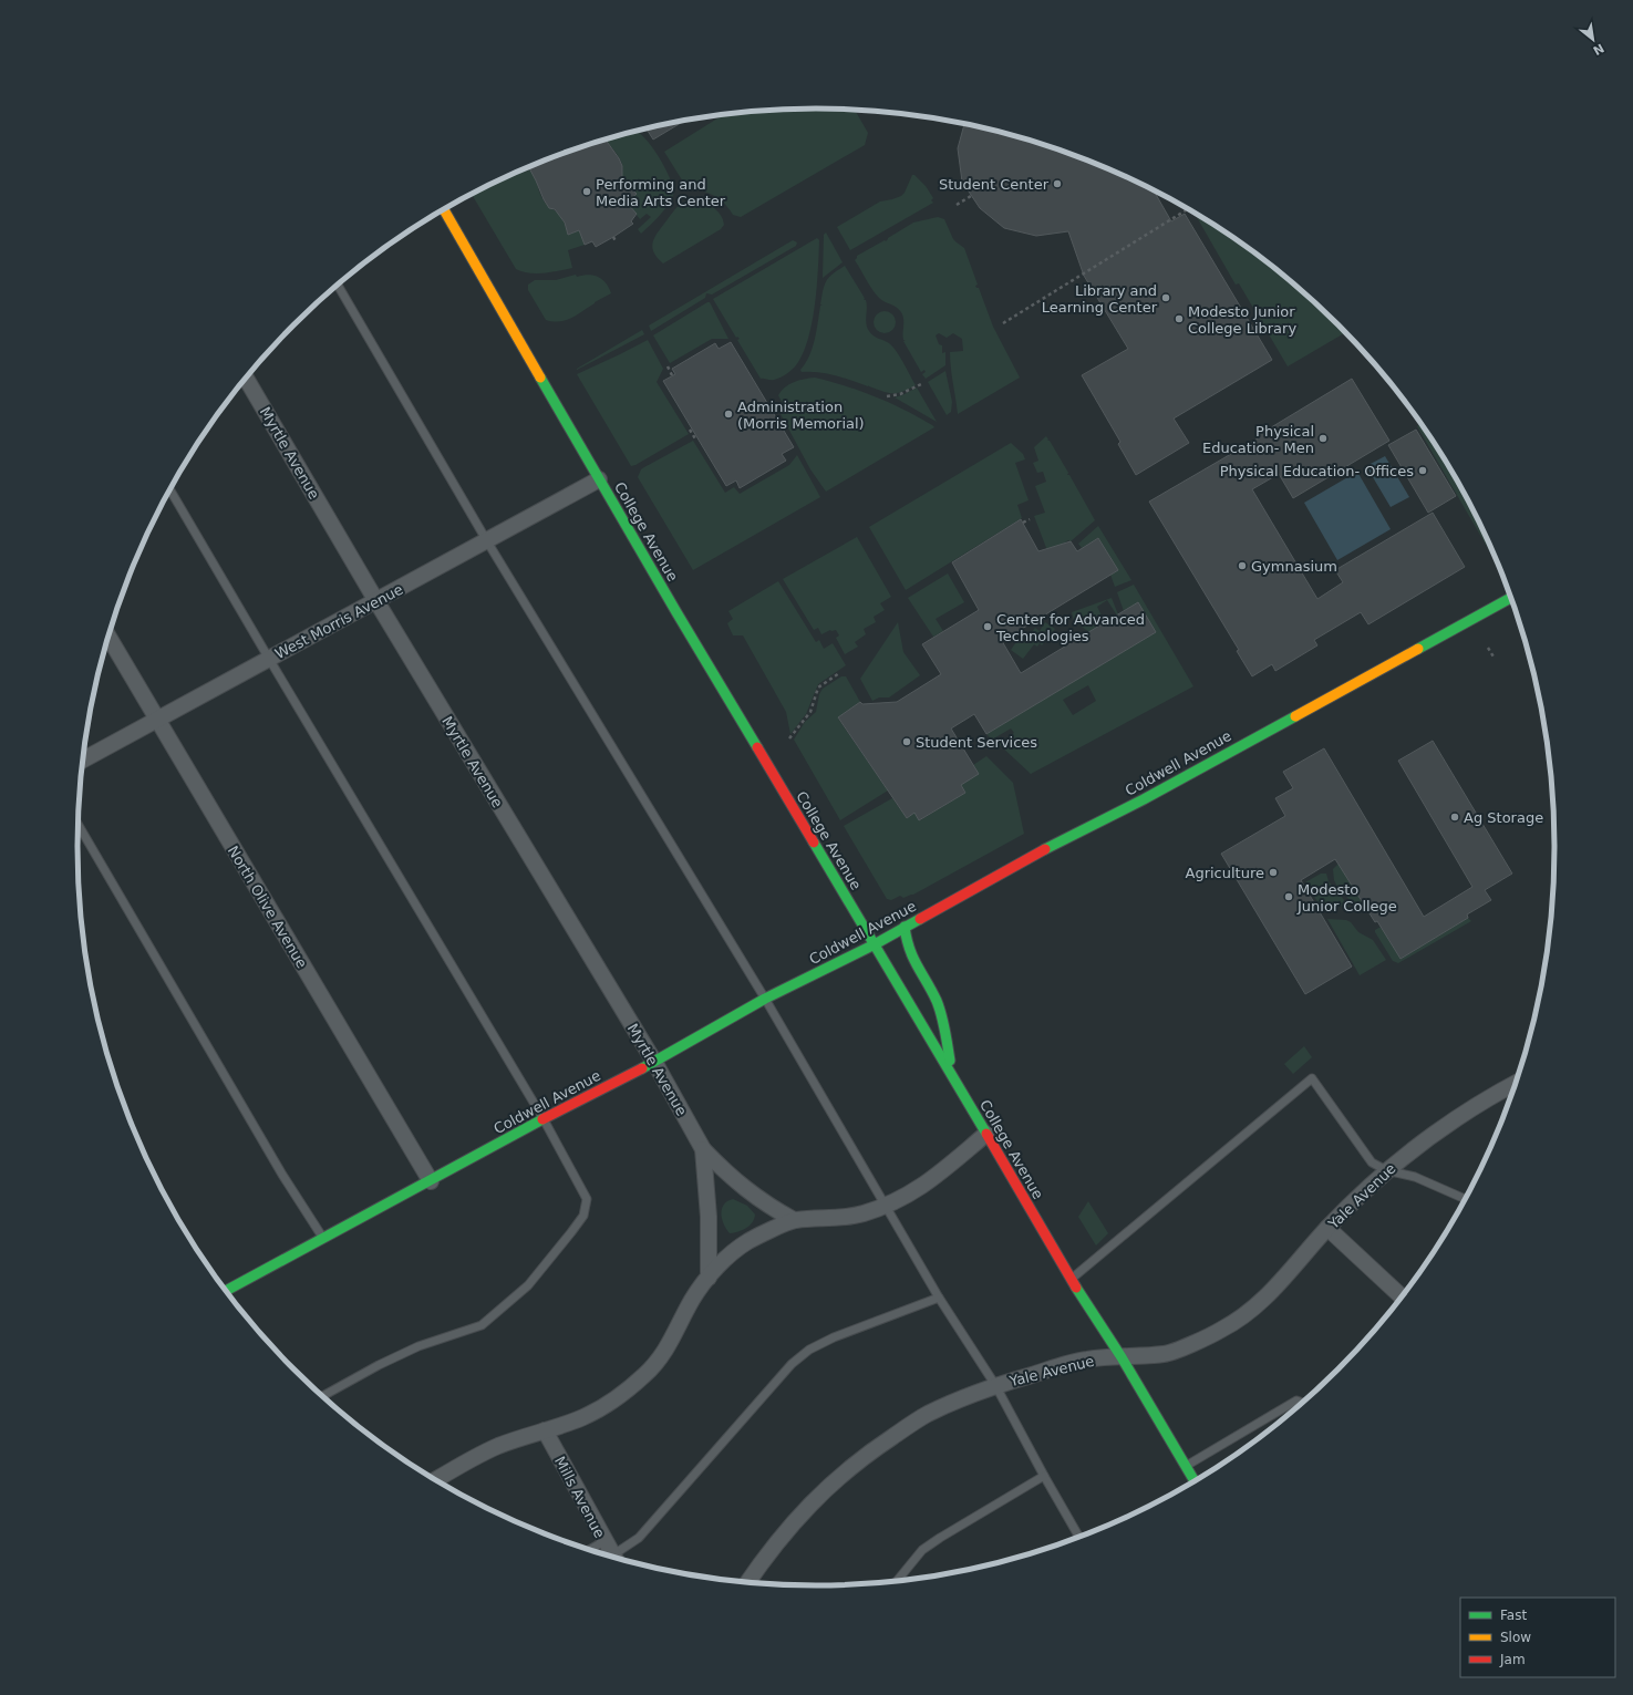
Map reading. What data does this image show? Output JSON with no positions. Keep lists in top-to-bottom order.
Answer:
{
  "streets": {
    "street": [
      "Myrtle Avenue",
      "College Avenue",
      "West Morris Avenue",
      "Coldwell Avenue",
      "North Olive Avenue",
      "Yale Avenue",
      "Mills Avenue"
    ]
  },
  "crossings": [
    ["Myrtle Avenue", "West Morris Avenue"],
    ["Myrtle Avenue", "Coldwell Avenue"],
    ["College Avenue", "West Morris Avenue"],
    ["College Avenue", "Coldwell Avenue"],
    ["College Avenue", "Yale Avenue"],
    ["West Morris Avenue", "North Olive Avenue"],
    ["Coldwell Avenue", "North Olive Avenue"]
  ],
  "places": [
    "Student Center",
    "Performing and Media Arts Center",
    "Library and Learning Center",
    "Modesto Junior College Library",
    "Administration (Morris Memorial)",
    "Physical Education- Men",
    "Physical Education- Offices",
    "Gymnasium",
    "Center for Advanced Technologies",
    "Student Services",
    "Ag Storage",
    "Agriculture",
    "Modesto Junior College"
  ],
  "legend": ["Fast", "Slow", "Jam"],
  "north": "bottom right"
}
